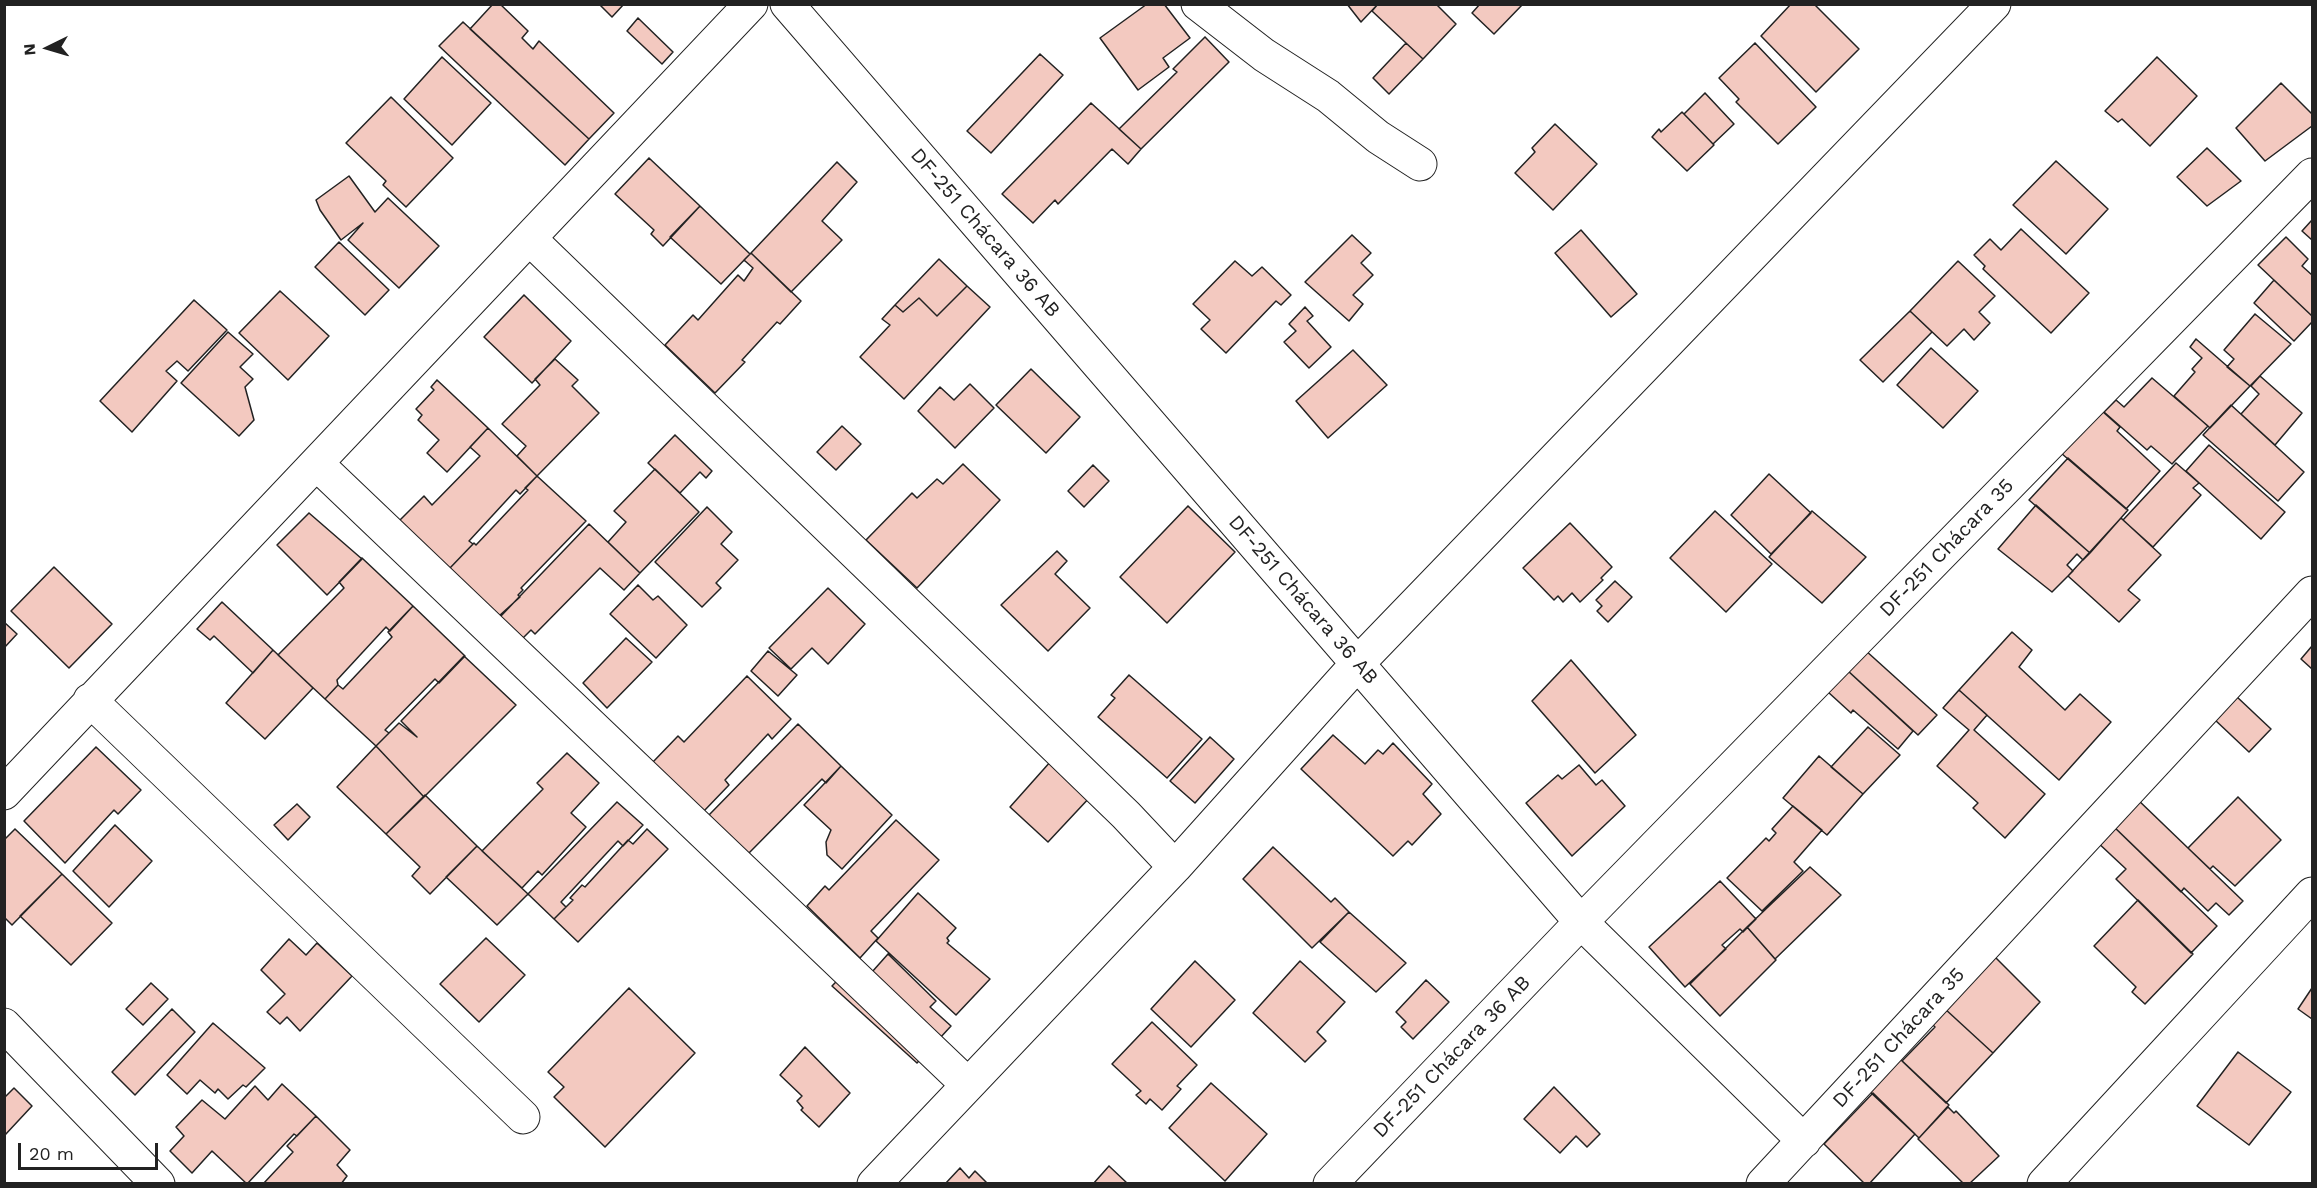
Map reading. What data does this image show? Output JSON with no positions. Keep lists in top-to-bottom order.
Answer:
{
  "streets": {
    "street": ["DF-251 Chácara 36 AB", "DF-251 Chácara 35"]
  },
  "crossings": [
    ["DF-251 Chácara 36 AB", "DF-251 Chácara 35"]
  ],
  "scale_bar": "20 m",
  "north": "left"
}
